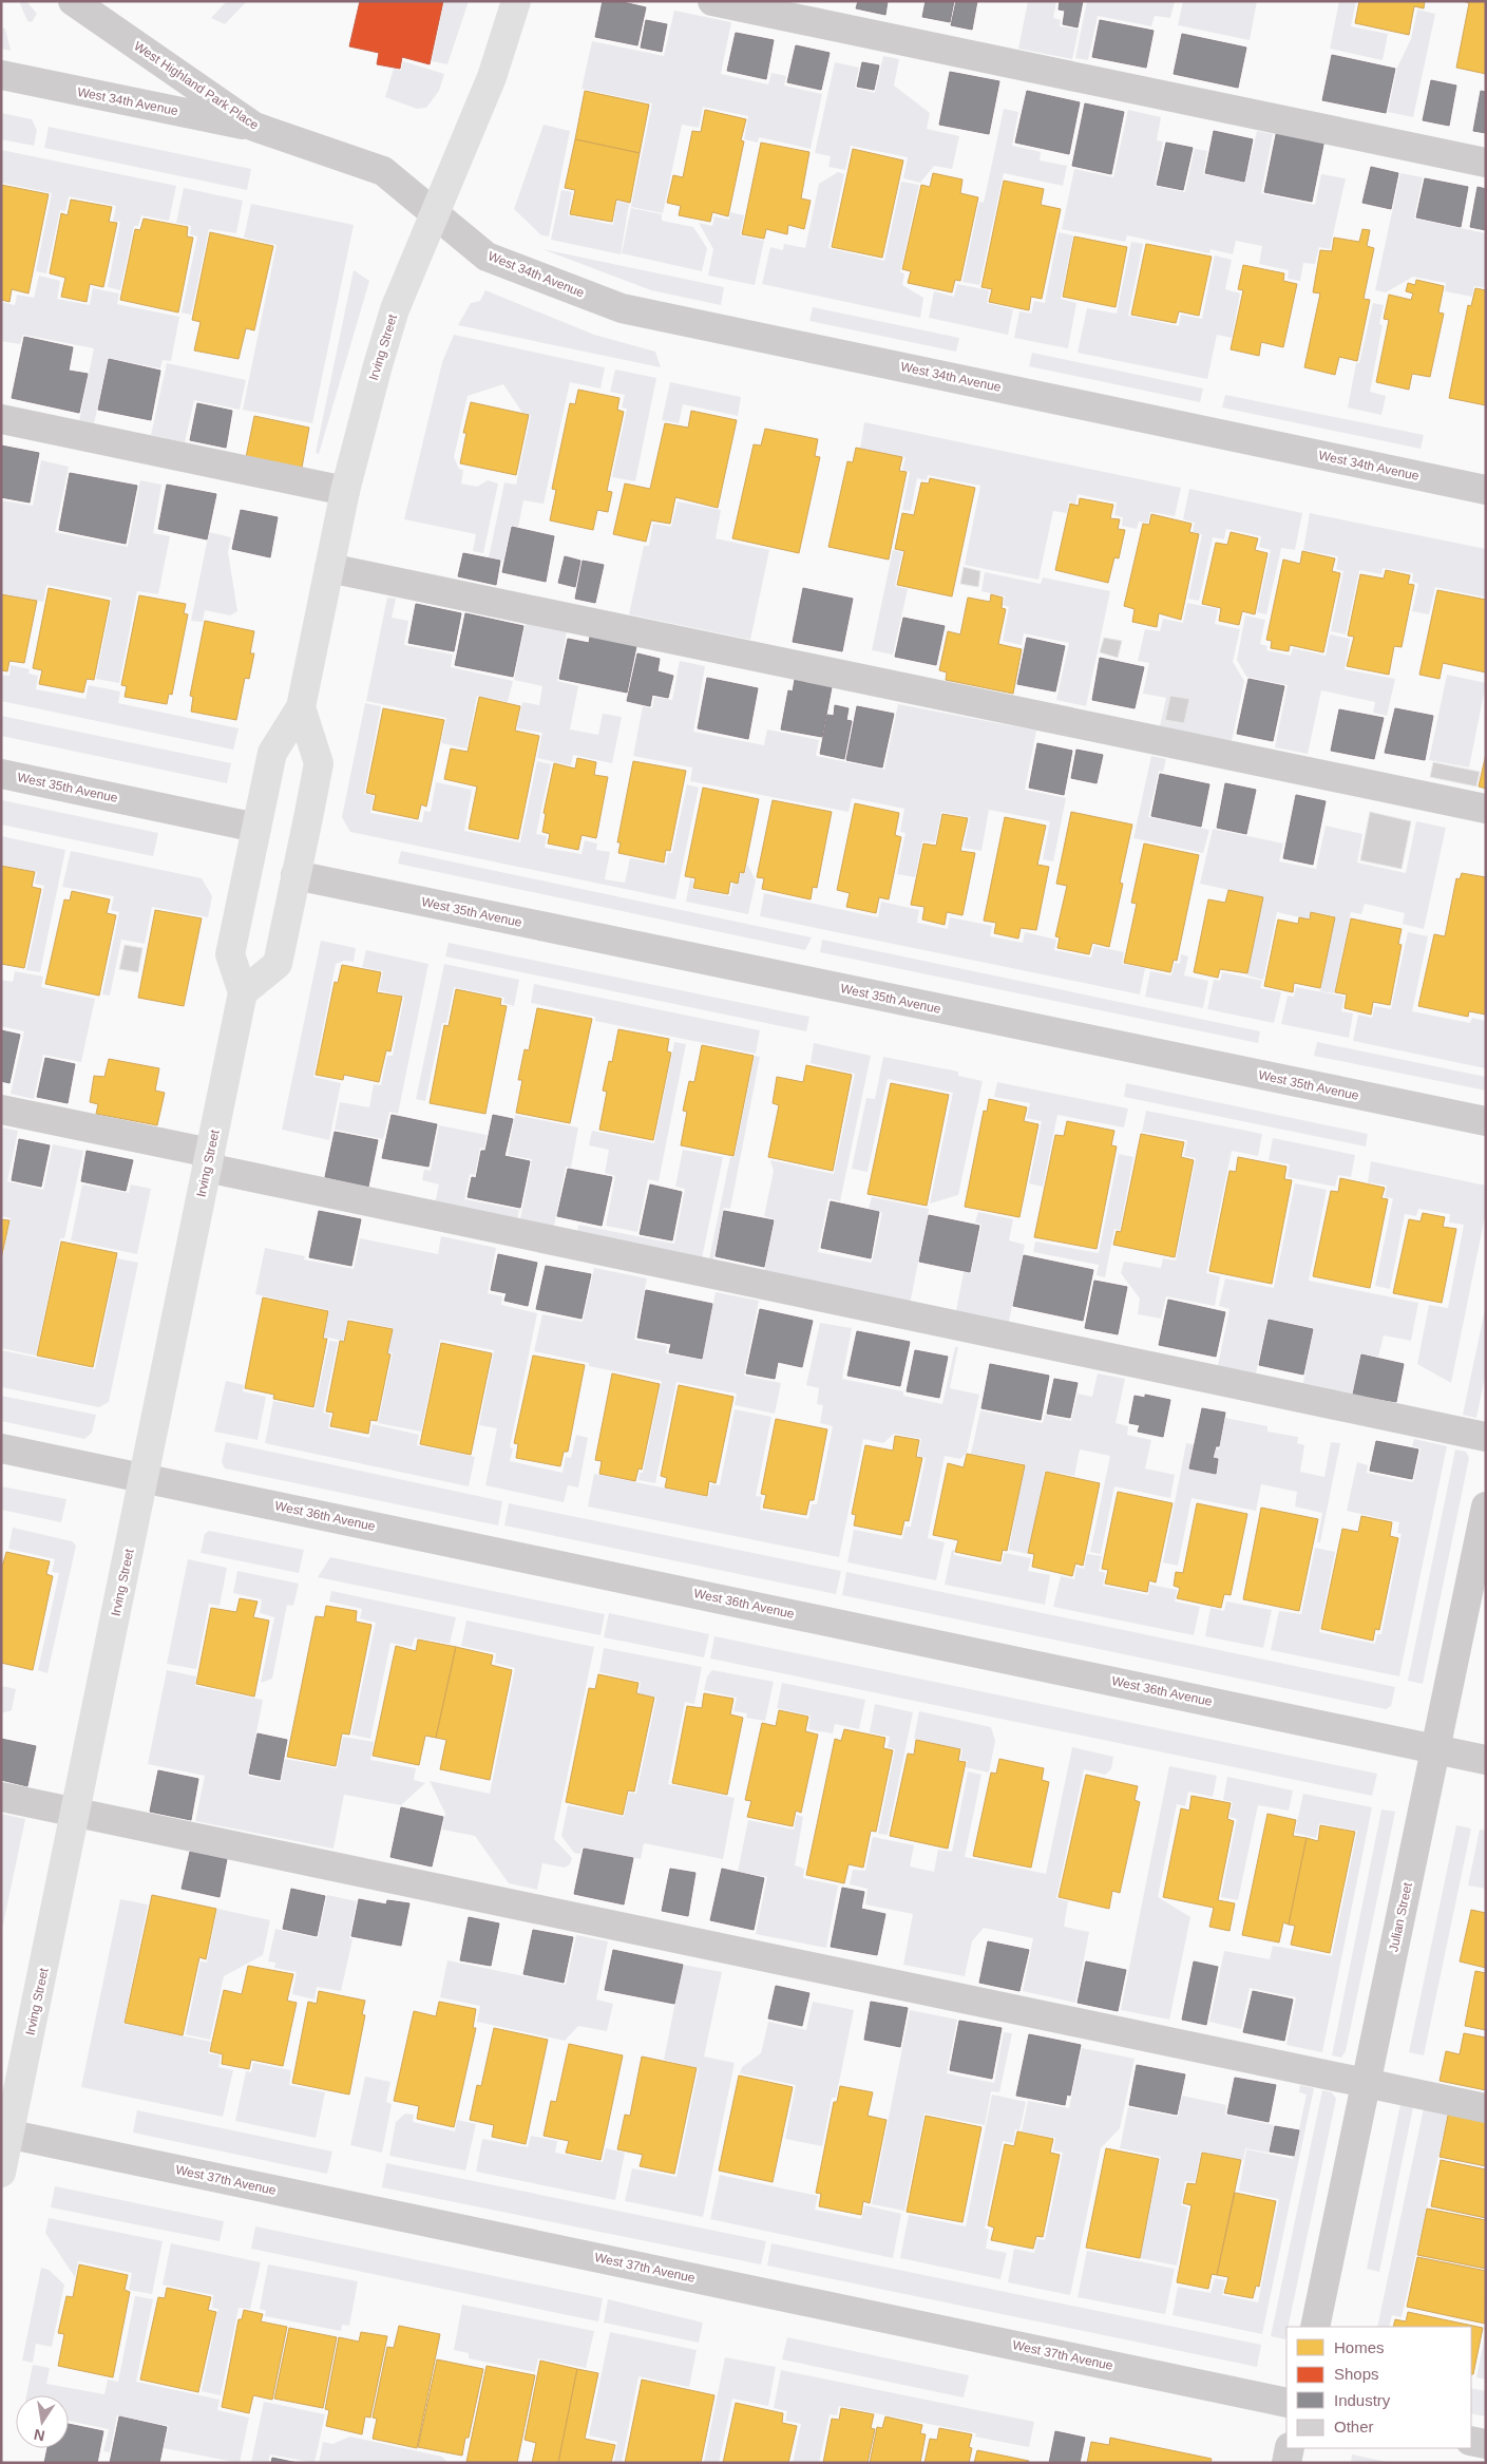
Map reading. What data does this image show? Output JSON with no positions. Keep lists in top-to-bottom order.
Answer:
{
  "streets": {
    "main road": ["Irving Street"],
    "street": [
      "West Highland Park Place",
      "West 34th Avenue",
      "West 35th Avenue",
      "West 36th Avenue",
      "Julian Street",
      "West 37th Avenue"
    ]
  },
  "crossings": [
    ["West Highland Park Place", "West 34th Avenue"],
    ["West Highland Park Place", "Irving Street"],
    ["West 34th Avenue", "Irving Street"],
    ["Irving Street", "West 35th Avenue"],
    ["Irving Street", "West 36th Avenue"],
    ["Irving Street", "West 37th Avenue"],
    ["West 36th Avenue", "Julian Street"]
  ],
  "legend": [
    "Homes",
    "Shops",
    "Industry",
    "Other"
  ],
  "north": "bottom"
}
